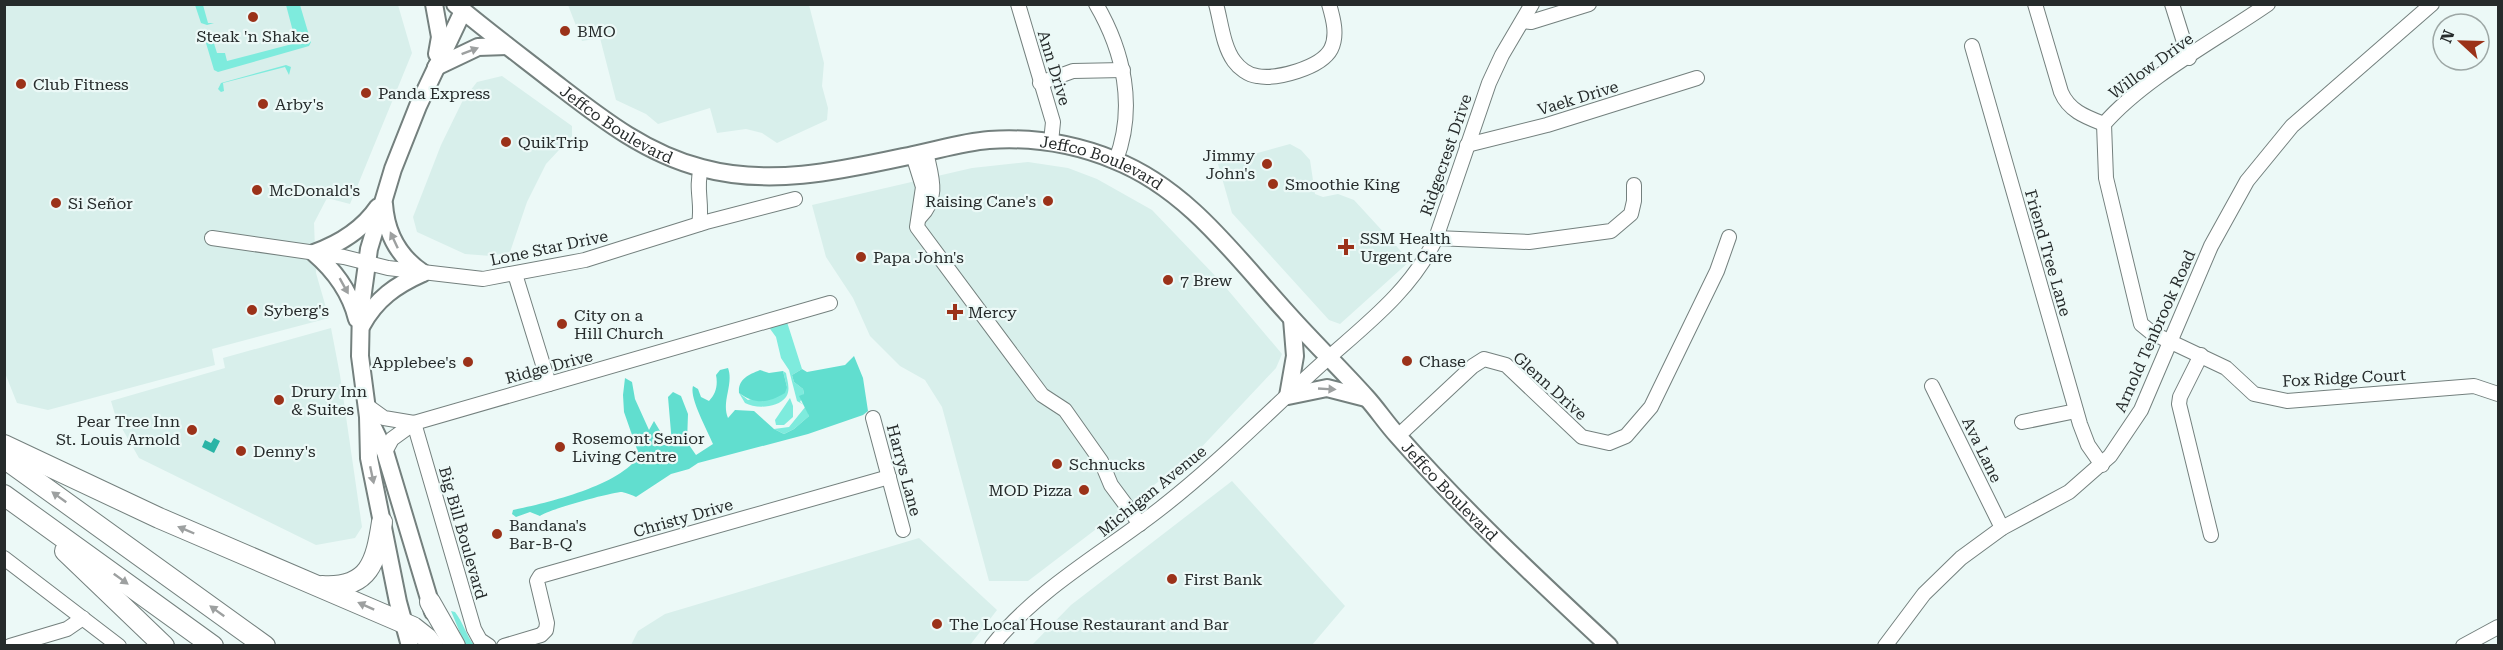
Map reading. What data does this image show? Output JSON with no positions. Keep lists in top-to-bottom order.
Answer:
{
  "streets": {
    "main road": ["Jeffco Boulevard"],
    "street": [
      "Willow Drive",
      "Ann Drive",
      "Vaek Drive",
      "Ridgecrest Drive",
      "Lone Star Drive",
      "Friend Tree Lane",
      "Arnold Tenbrook Road",
      "Ridge Drive",
      "Fox Ridge Court",
      "Glenn Drive",
      "Ava Lane",
      "Harrys Lane",
      "Michigan Avenue",
      "Christy Drive",
      "Big Bill Boulevard"
    ]
  },
  "crossings": [
    ["Willow Drive", "Arnold Tenbrook Road"],
    ["Willow Drive", "Fox Ridge Court"],
    ["Ann Drive", "Jeffco Boulevard"],
    ["Vaek Drive", "Ridgecrest Drive"],
    ["Jeffco Boulevard", "Ridgecrest Drive"],
    ["Jeffco Boulevard", "Glenn Drive"],
    ["Jeffco Boulevard", "Michigan Avenue"],
    ["Ridgecrest Drive", "Michigan Avenue"],
    ["Friend Tree Lane", "Arnold Tenbrook Road"],
    ["Arnold Tenbrook Road", "Fox Ridge Court"],
    ["Arnold Tenbrook Road", "Ava Lane"],
    ["Ridge Drive", "Big Bill Boulevard"],
    ["Harrys Lane", "Christy Drive"]
  ],
  "places": {
    "other": [
      "Steak 'n Shake",
      "BMO",
      "Club Fitness",
      "Panda Express",
      "Arby's",
      "QuikTrip",
      "Jimmy John's",
      "Smoothie King",
      "McDonald's",
      "Raising Cane's",
      "Si Señor",
      "Papa John's",
      "7 Brew",
      "Syberg's",
      "City on a Hill Church",
      "Chase",
      "Applebee's",
      "Drury Inn & Suites",
      "Pear Tree Inn St. Louis Arnold",
      "Rosemont Senior Living Centre",
      "Denny's",
      "Schnucks",
      "MOD Pizza",
      "Bandana's Bar-B-Q",
      "First Bank",
      "The Local House Restaurant and Bar"
    ],
    "health": ["SSM Health Urgent Care", "Mercy"]
  },
  "north": "left"
}
